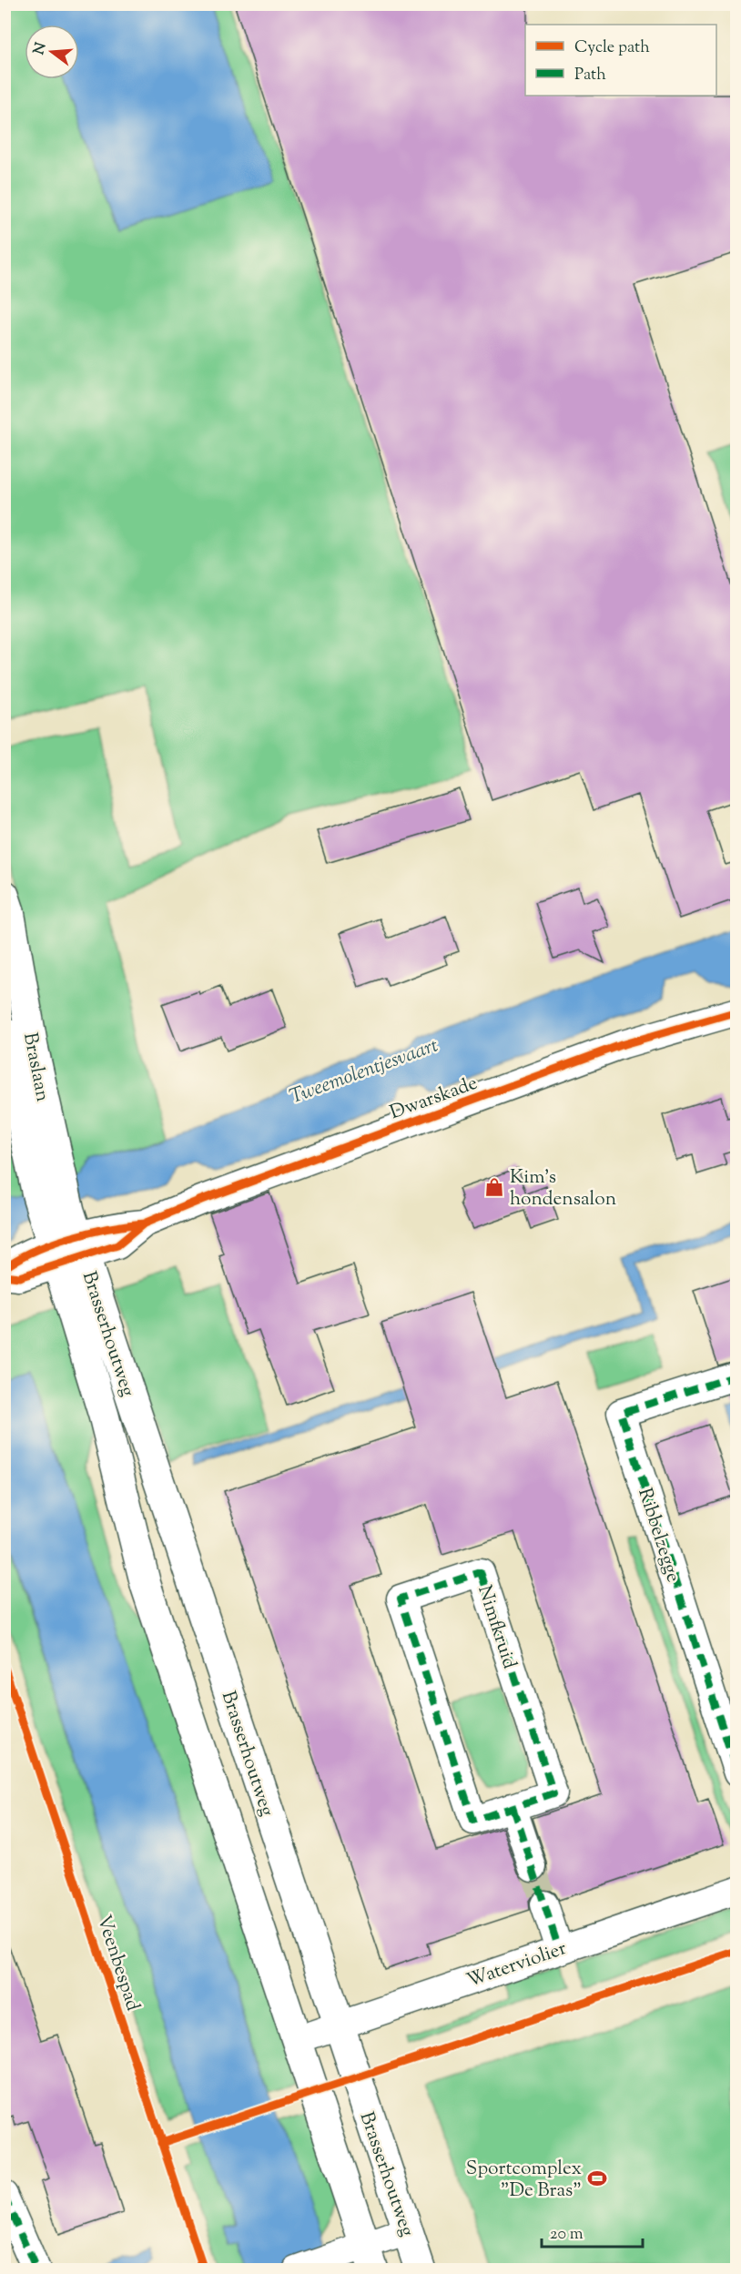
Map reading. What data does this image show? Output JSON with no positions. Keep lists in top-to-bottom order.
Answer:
{
  "streets": {
    "main road": ["Braslaan", "Brasserhoutweg"],
    "street": [
      "Dwarskade",
      "Ribbelzegge",
      "Nimfkruid",
      "Waterviolier"
    ],
    "cycle path": ["Veenbespad"]
  },
  "crossings": [
    ["Braslaan", "Dwarskade"],
    ["Braslaan", "Brasserhoutweg"],
    ["Dwarskade", "Brasserhoutweg"],
    ["Brasserhoutweg", "Waterviolier"]
  ],
  "water": ["Tweemolentjesvaart"],
  "places": {
    "shop": ["Kim's hondensalon"],
    "sports": ["Sportcomplex \"De Bras\""]
  },
  "legend": ["Cycle path", "Path"],
  "scale_bar": "20 m",
  "north": "left"
}
